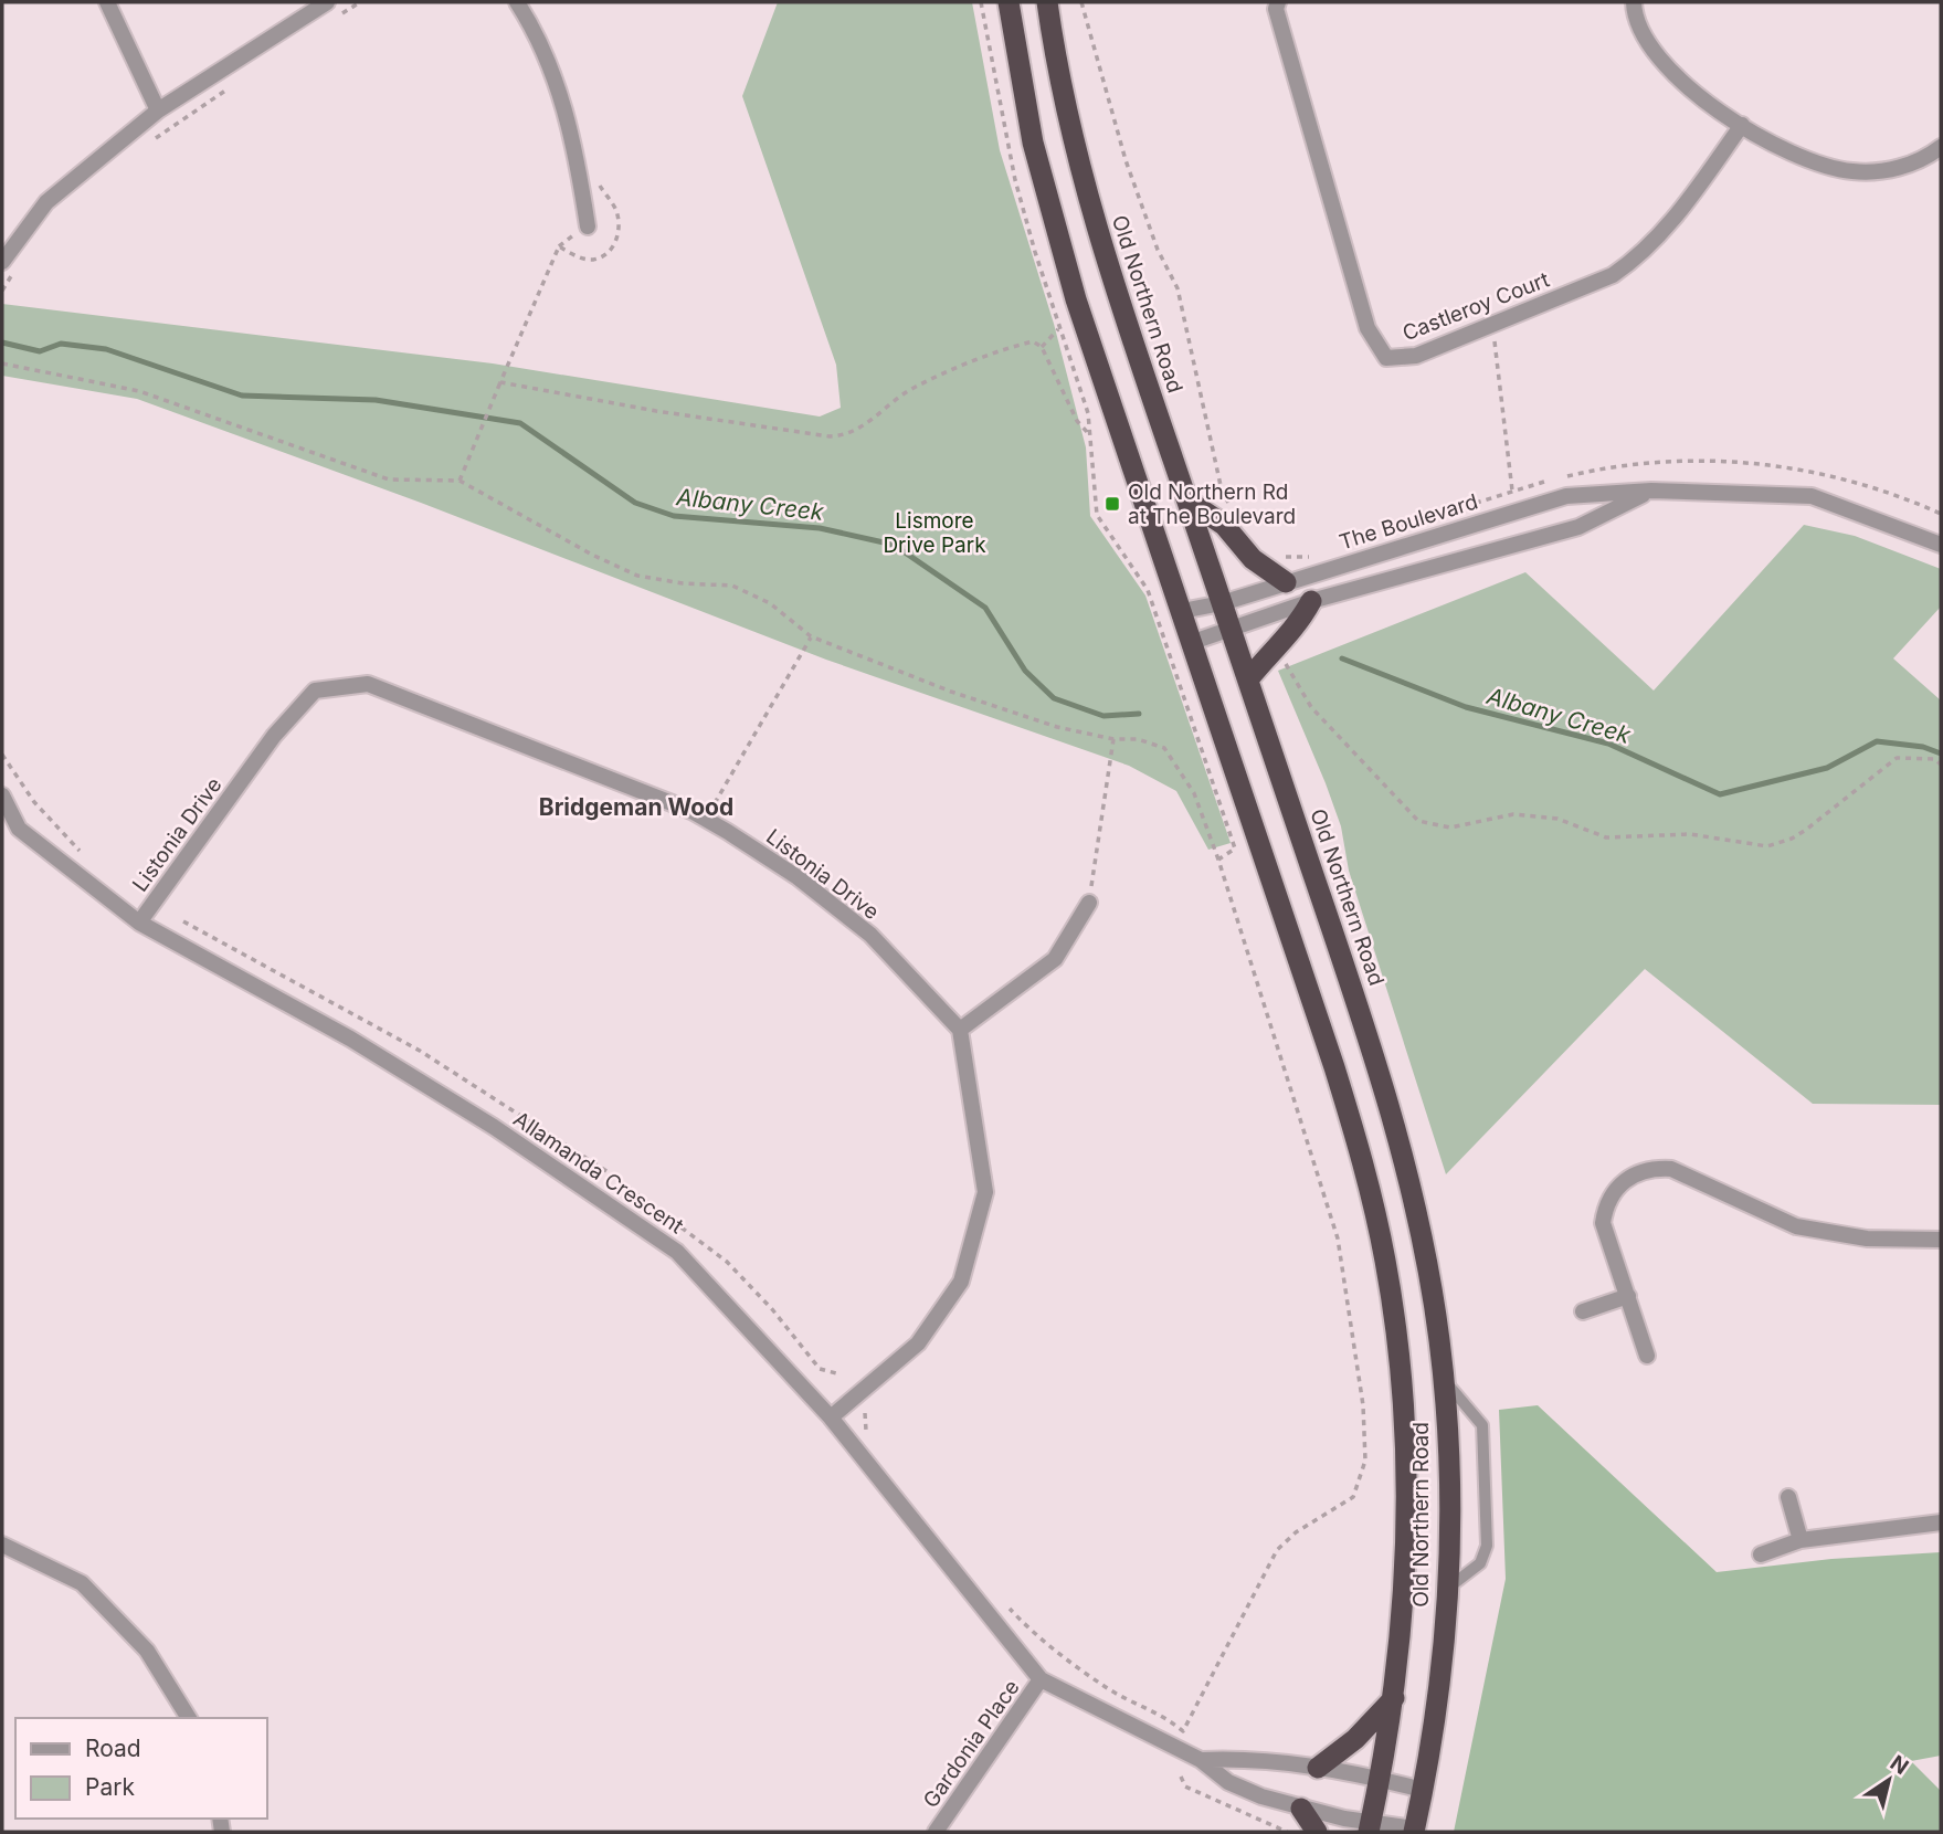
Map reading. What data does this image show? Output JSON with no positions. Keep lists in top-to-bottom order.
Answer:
{
  "streets": {
    "highway": ["Old Northern Road"],
    "street": [
      "Castleroy Court",
      "The Boulevard",
      "Listonia Drive",
      "Allamanda Crescent",
      "Gardonia Place"
    ]
  },
  "crossings": [
    ["Old Northern Road", "The Boulevard"],
    ["Old Northern Road", "Allamanda Crescent"],
    ["Listonia Drive", "Allamanda Crescent"],
    ["Allamanda Crescent", "Gardonia Place"]
  ],
  "districts": ["Bridgeman Wood"],
  "water": ["Albany Creek"],
  "parks": ["Lismore Drive Park"],
  "places": {
    "transit": ["Old Northern Rd at The Boulevard"]
  },
  "legend": ["Road", "Park"],
  "north": "top right"
}
